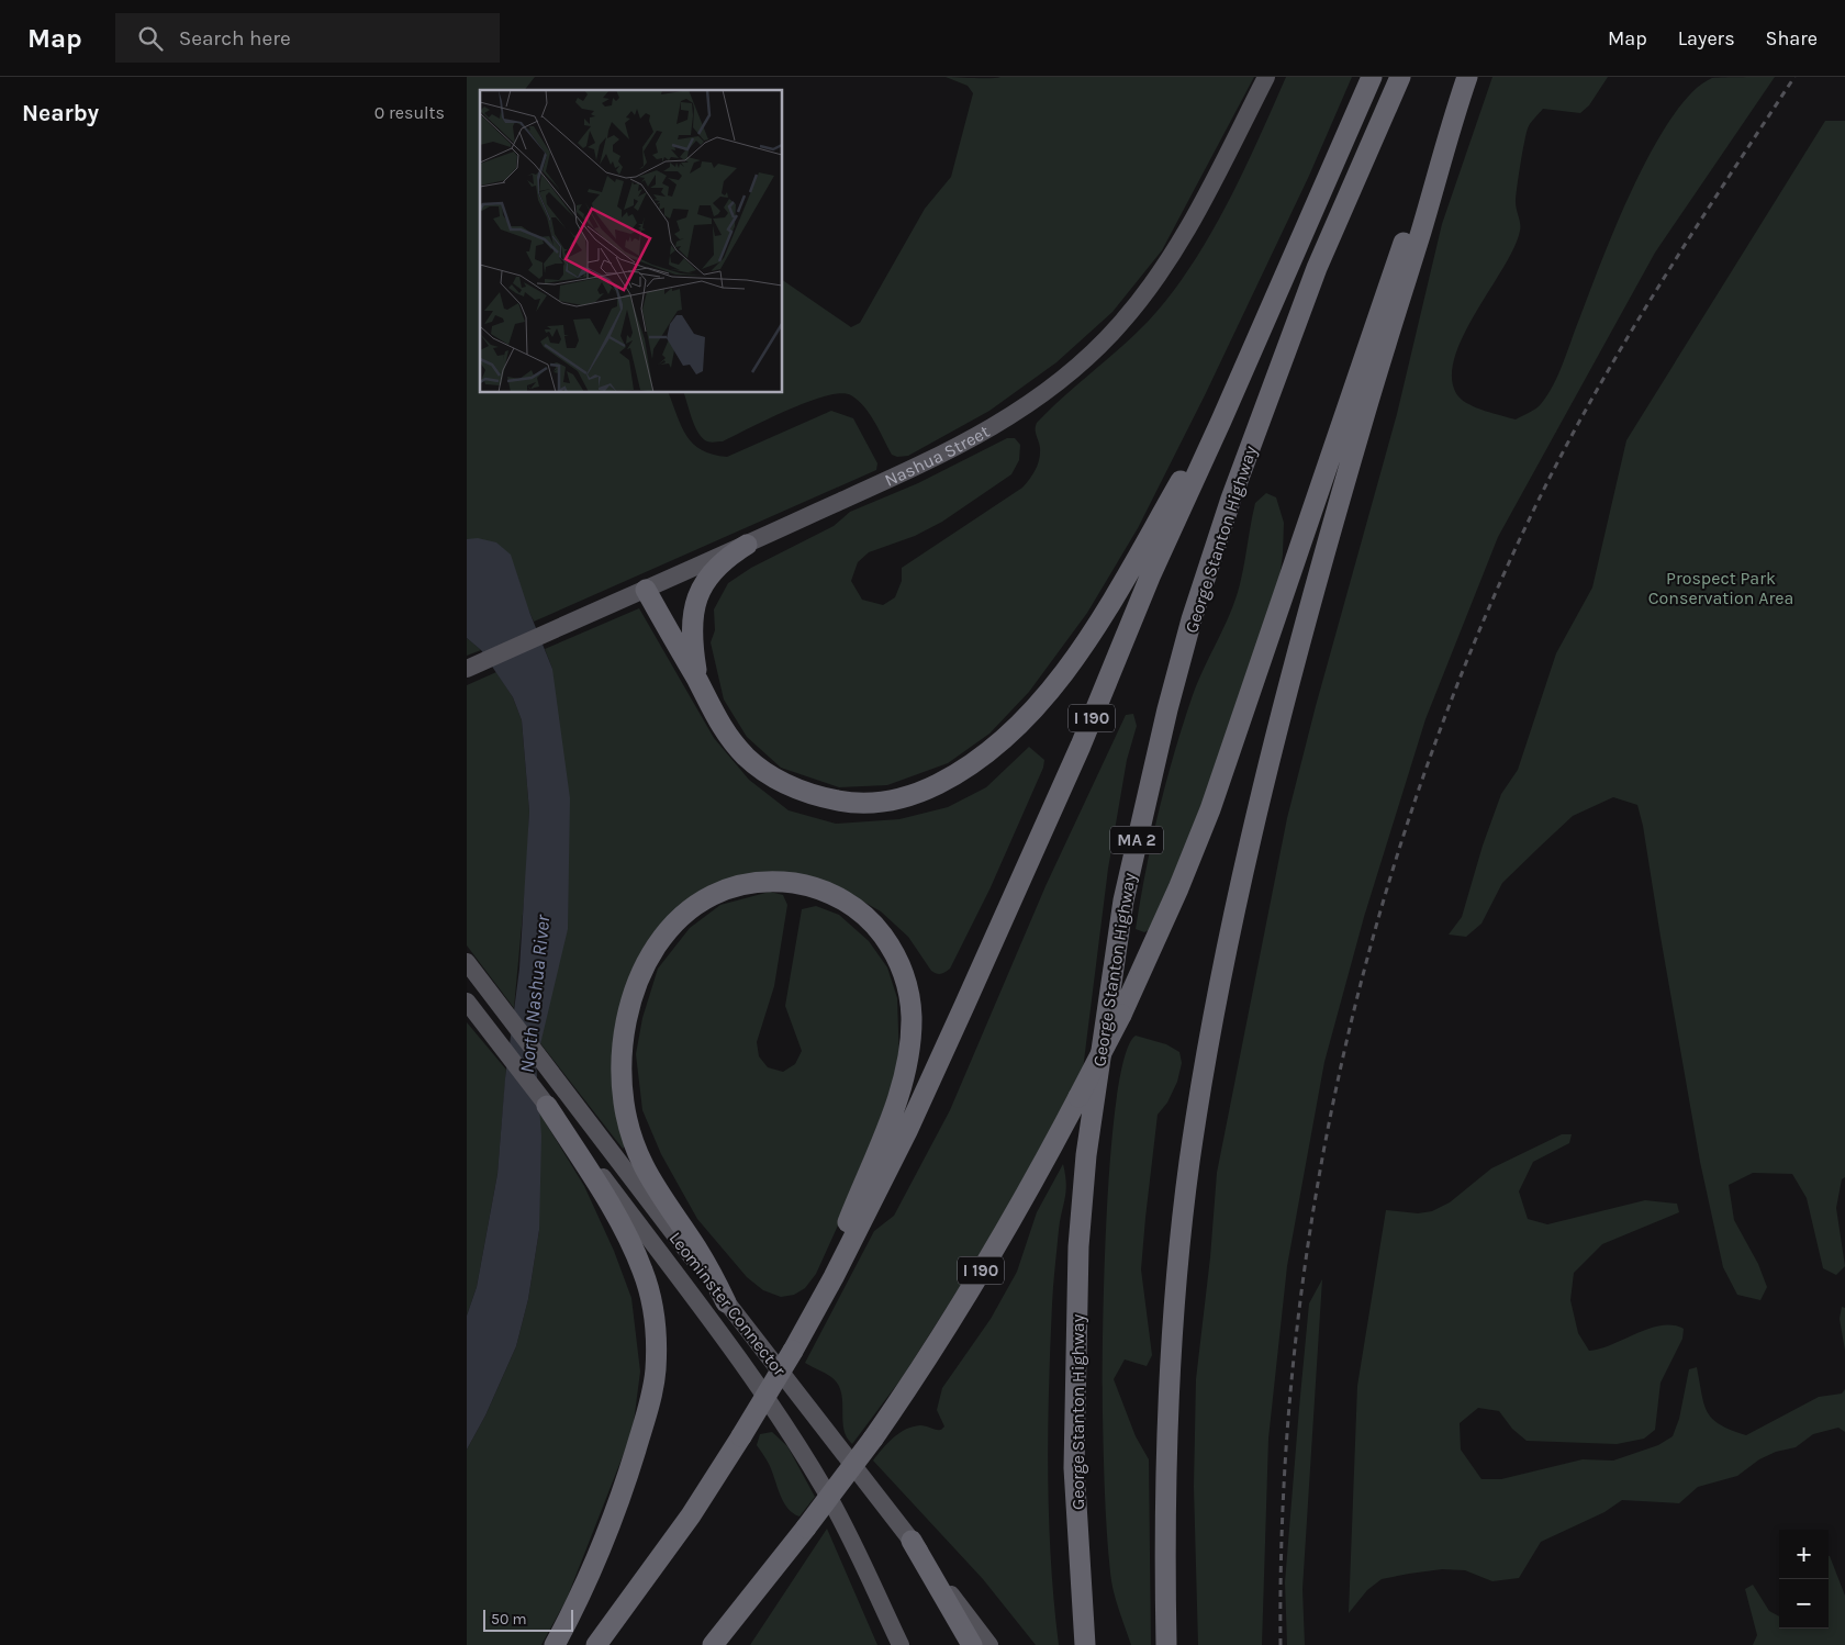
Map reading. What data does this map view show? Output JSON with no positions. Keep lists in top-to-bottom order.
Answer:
{
  "streets": {
    "highway": ["George Stanton Highway", "I 190", "MA 2"],
    "main road": ["Nashua Street", "Leominster Connector"]
  },
  "water": ["North Nashua River"],
  "parks": ["Prospect Park Conservation Area"],
  "scale_bar": "50 m",
  "page": {
    "header": "Map",
    "search": "Search here",
    "nav": ["Map", "Layers", "Share"],
    "heading": ["Nearby", "0 results"],
    "map_buttons": ["+", "−"],
    "scale": "50 m"
  }
}
